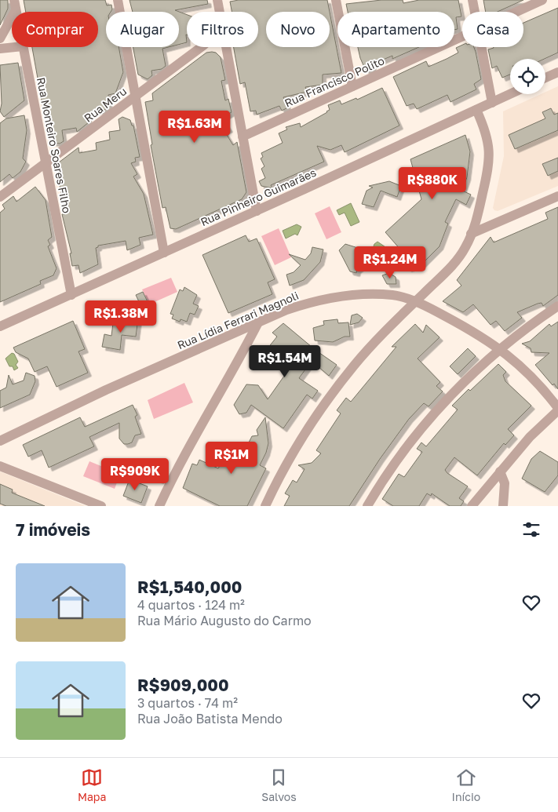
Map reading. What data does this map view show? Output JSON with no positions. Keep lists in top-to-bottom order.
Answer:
{
  "streets": {
    "street": [
      "Rua Francisco Polito",
      "Rua Meru",
      "Rua Monteiro Soares Filho",
      "Rua Pinheiro Guimarães",
      "Rua Lídia Ferrari Magnoli"
    ]
  },
  "crossings": [
    ["Rua Meru", "Rua Monteiro Soares Filho"],
    ["Rua Monteiro Soares Filho", "Rua Pinheiro Guimarães"]
  ],
  "page": {
    "chip": [
      "Comprar",
      "Alugar",
      "Filtros",
      "Novo",
      "Apartamento",
      "Casa"
    ],
    "price": [
      "R$1.63M",
      "R$880K",
      "R$1.24M",
      "R$1.38M",
      "R$1.54M",
      "R$1M",
      "R$909K"
    ],
    "heading": "7 imóveis",
    "list": [
      {
        "name": "R$1,540,000",
        "note": "4 quartos · 124 m² · Rua Mário Augusto do Carmo"
      },
      {
        "name": "R$909,000",
        "note": "3 quartos · 74 m² · Rua João Batista Mendo"
      }
    ],
    "tabs": ["Mapa", "Salvos", "Início"]
  }
}
